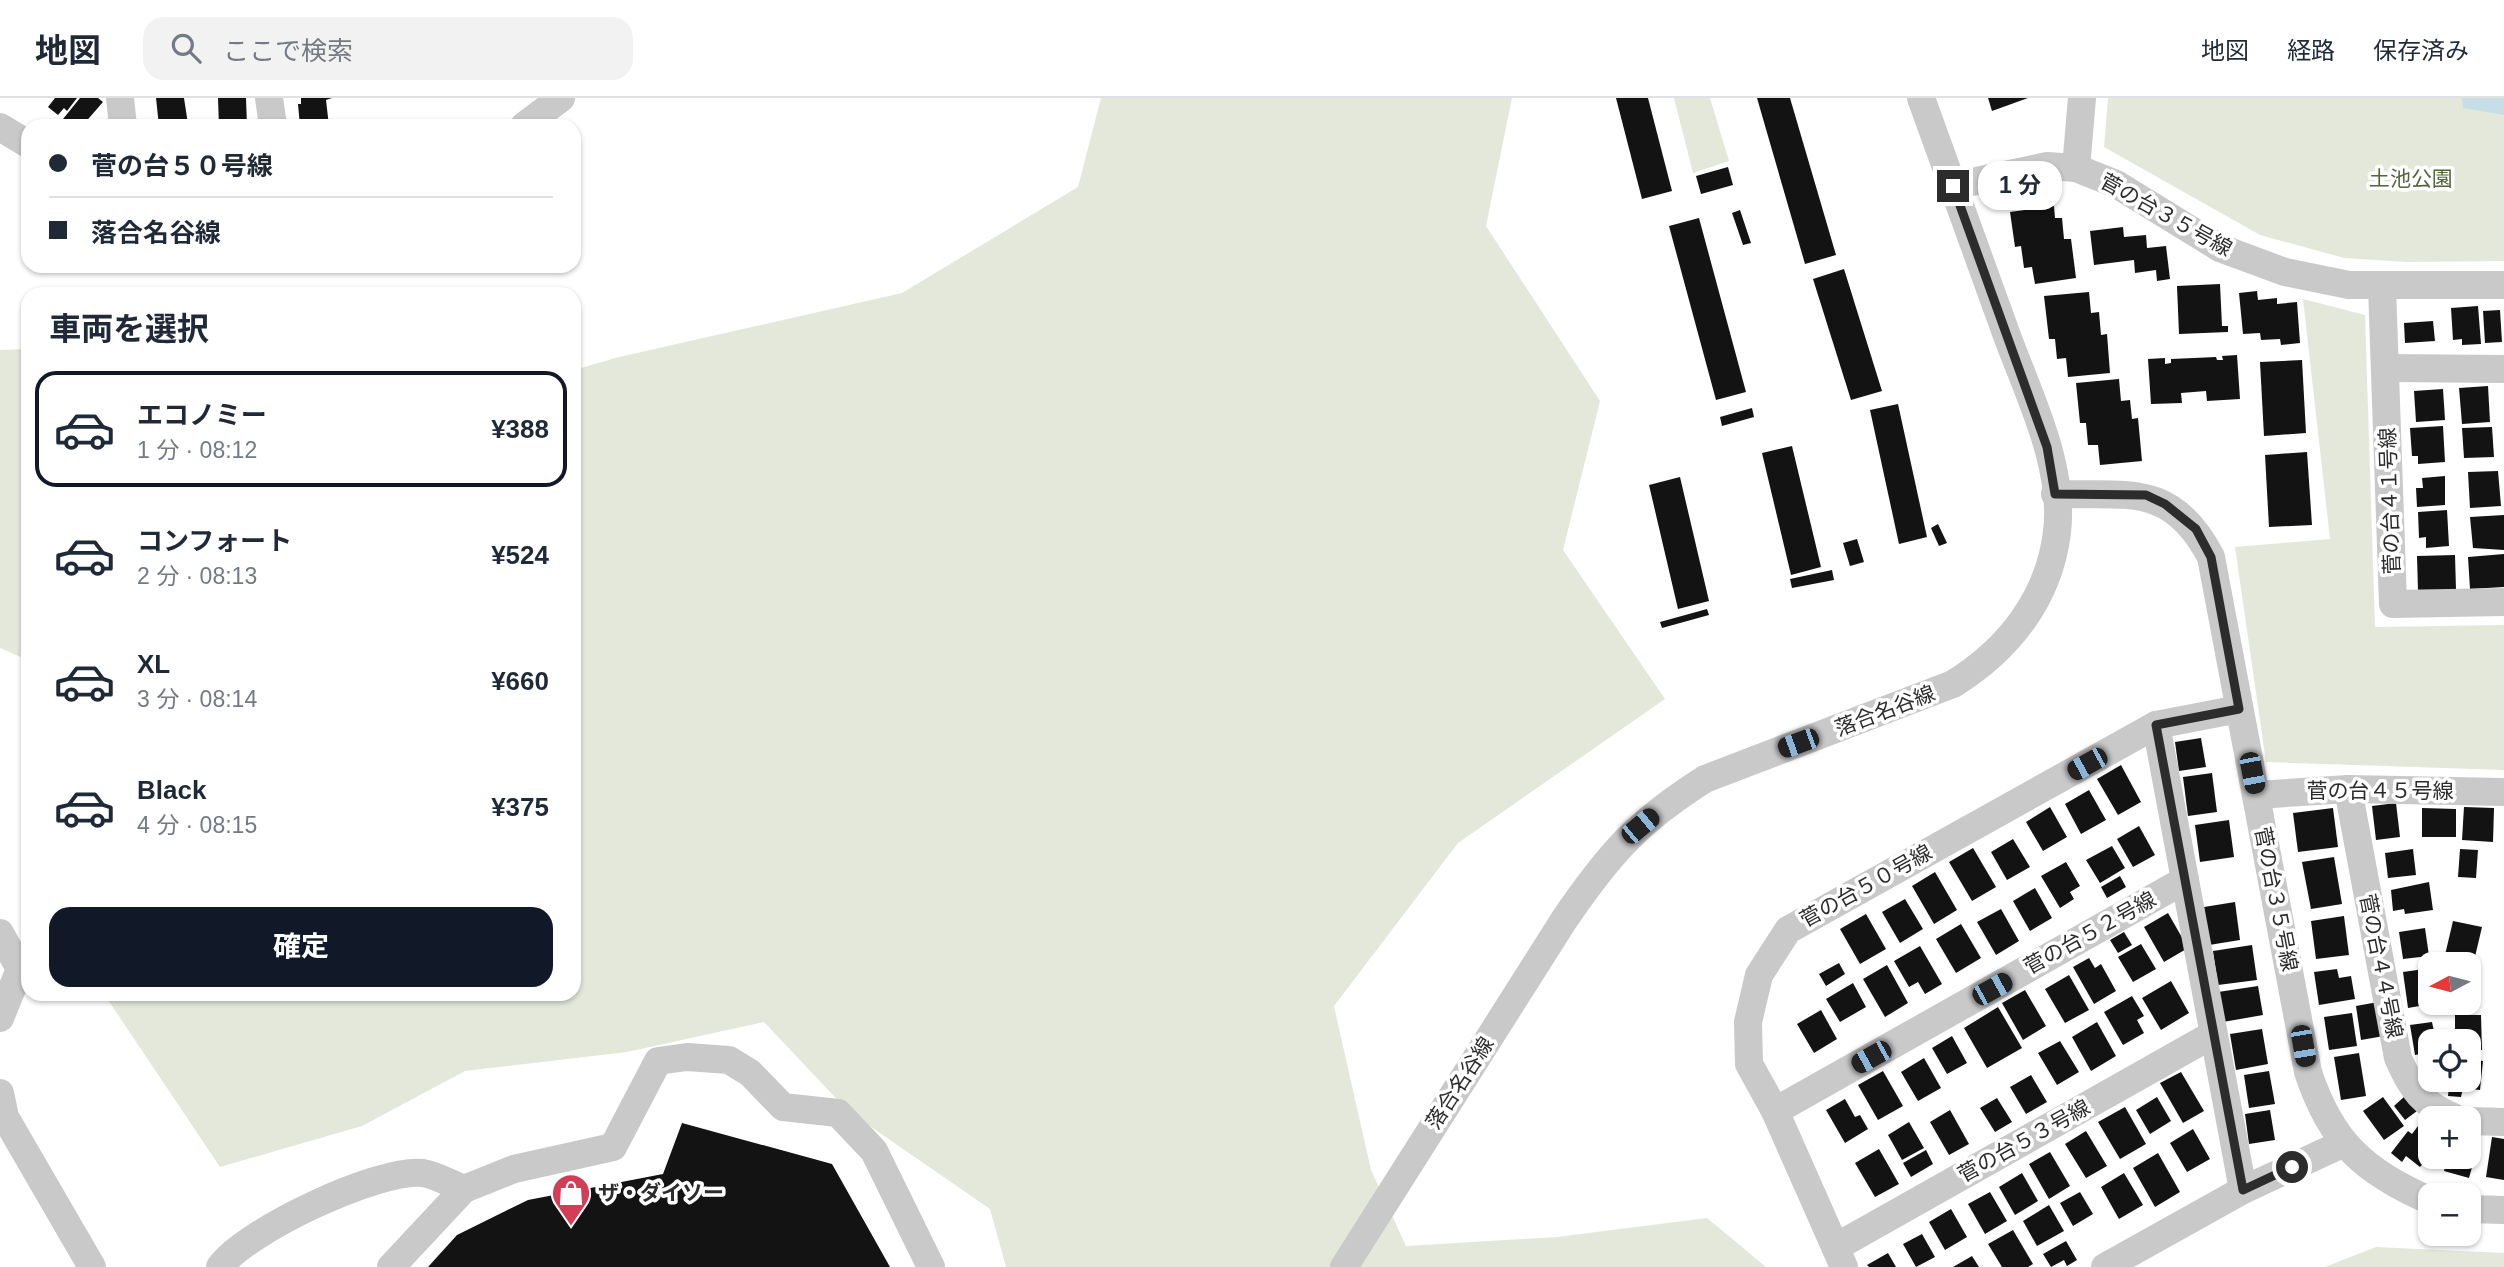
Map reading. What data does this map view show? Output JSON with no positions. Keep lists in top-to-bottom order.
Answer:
{
  "streets": {
    "street": [
      "菅の台３５号線",
      "菅の台４１号線",
      "落合名谷線",
      "菅の台４５号線",
      "菅の台５０号線",
      "菅の台５２号線",
      "菅の台４４号線",
      "菅の台５３号線"
    ]
  },
  "crossings": [
    ["菅の台３５号線", "菅の台４１号線"],
    ["菅の台３５号線", "落合名谷線"],
    ["菅の台３５号線", "菅の台４５号線"],
    ["菅の台３５号線", "菅の台５０号線"],
    ["菅の台４５号線", "菅の台４４号線"],
    ["菅の台５０号線", "菅の台５２号線"],
    ["菅の台５０号線", "菅の台５３号線"]
  ],
  "parks": ["土池公園"],
  "places": {
    "shop": ["ザ・ダイソー"]
  },
  "north": "left",
  "page": {
    "header": "地図",
    "search": "ここで検索",
    "nav": ["地図", "経路", "保存済み"],
    "banner": ["菅の台５０号線", "落合名谷線"],
    "bubble": "1 分",
    "heading": "車両を選択",
    "list": [
      {
        "name": "エコノミー",
        "note": "1 分 · 08:12",
        "value": "¥388"
      },
      {
        "name": "コンフォート",
        "note": "2 分 · 08:13",
        "value": "¥524"
      },
      {
        "name": "XL",
        "note": "3 分 · 08:14",
        "value": "¥660"
      },
      {
        "name": "Black",
        "note": "4 分 · 08:15",
        "value": "¥375"
      }
    ],
    "buttons": "確定",
    "map_buttons": ["+", "−"]
  }
}
